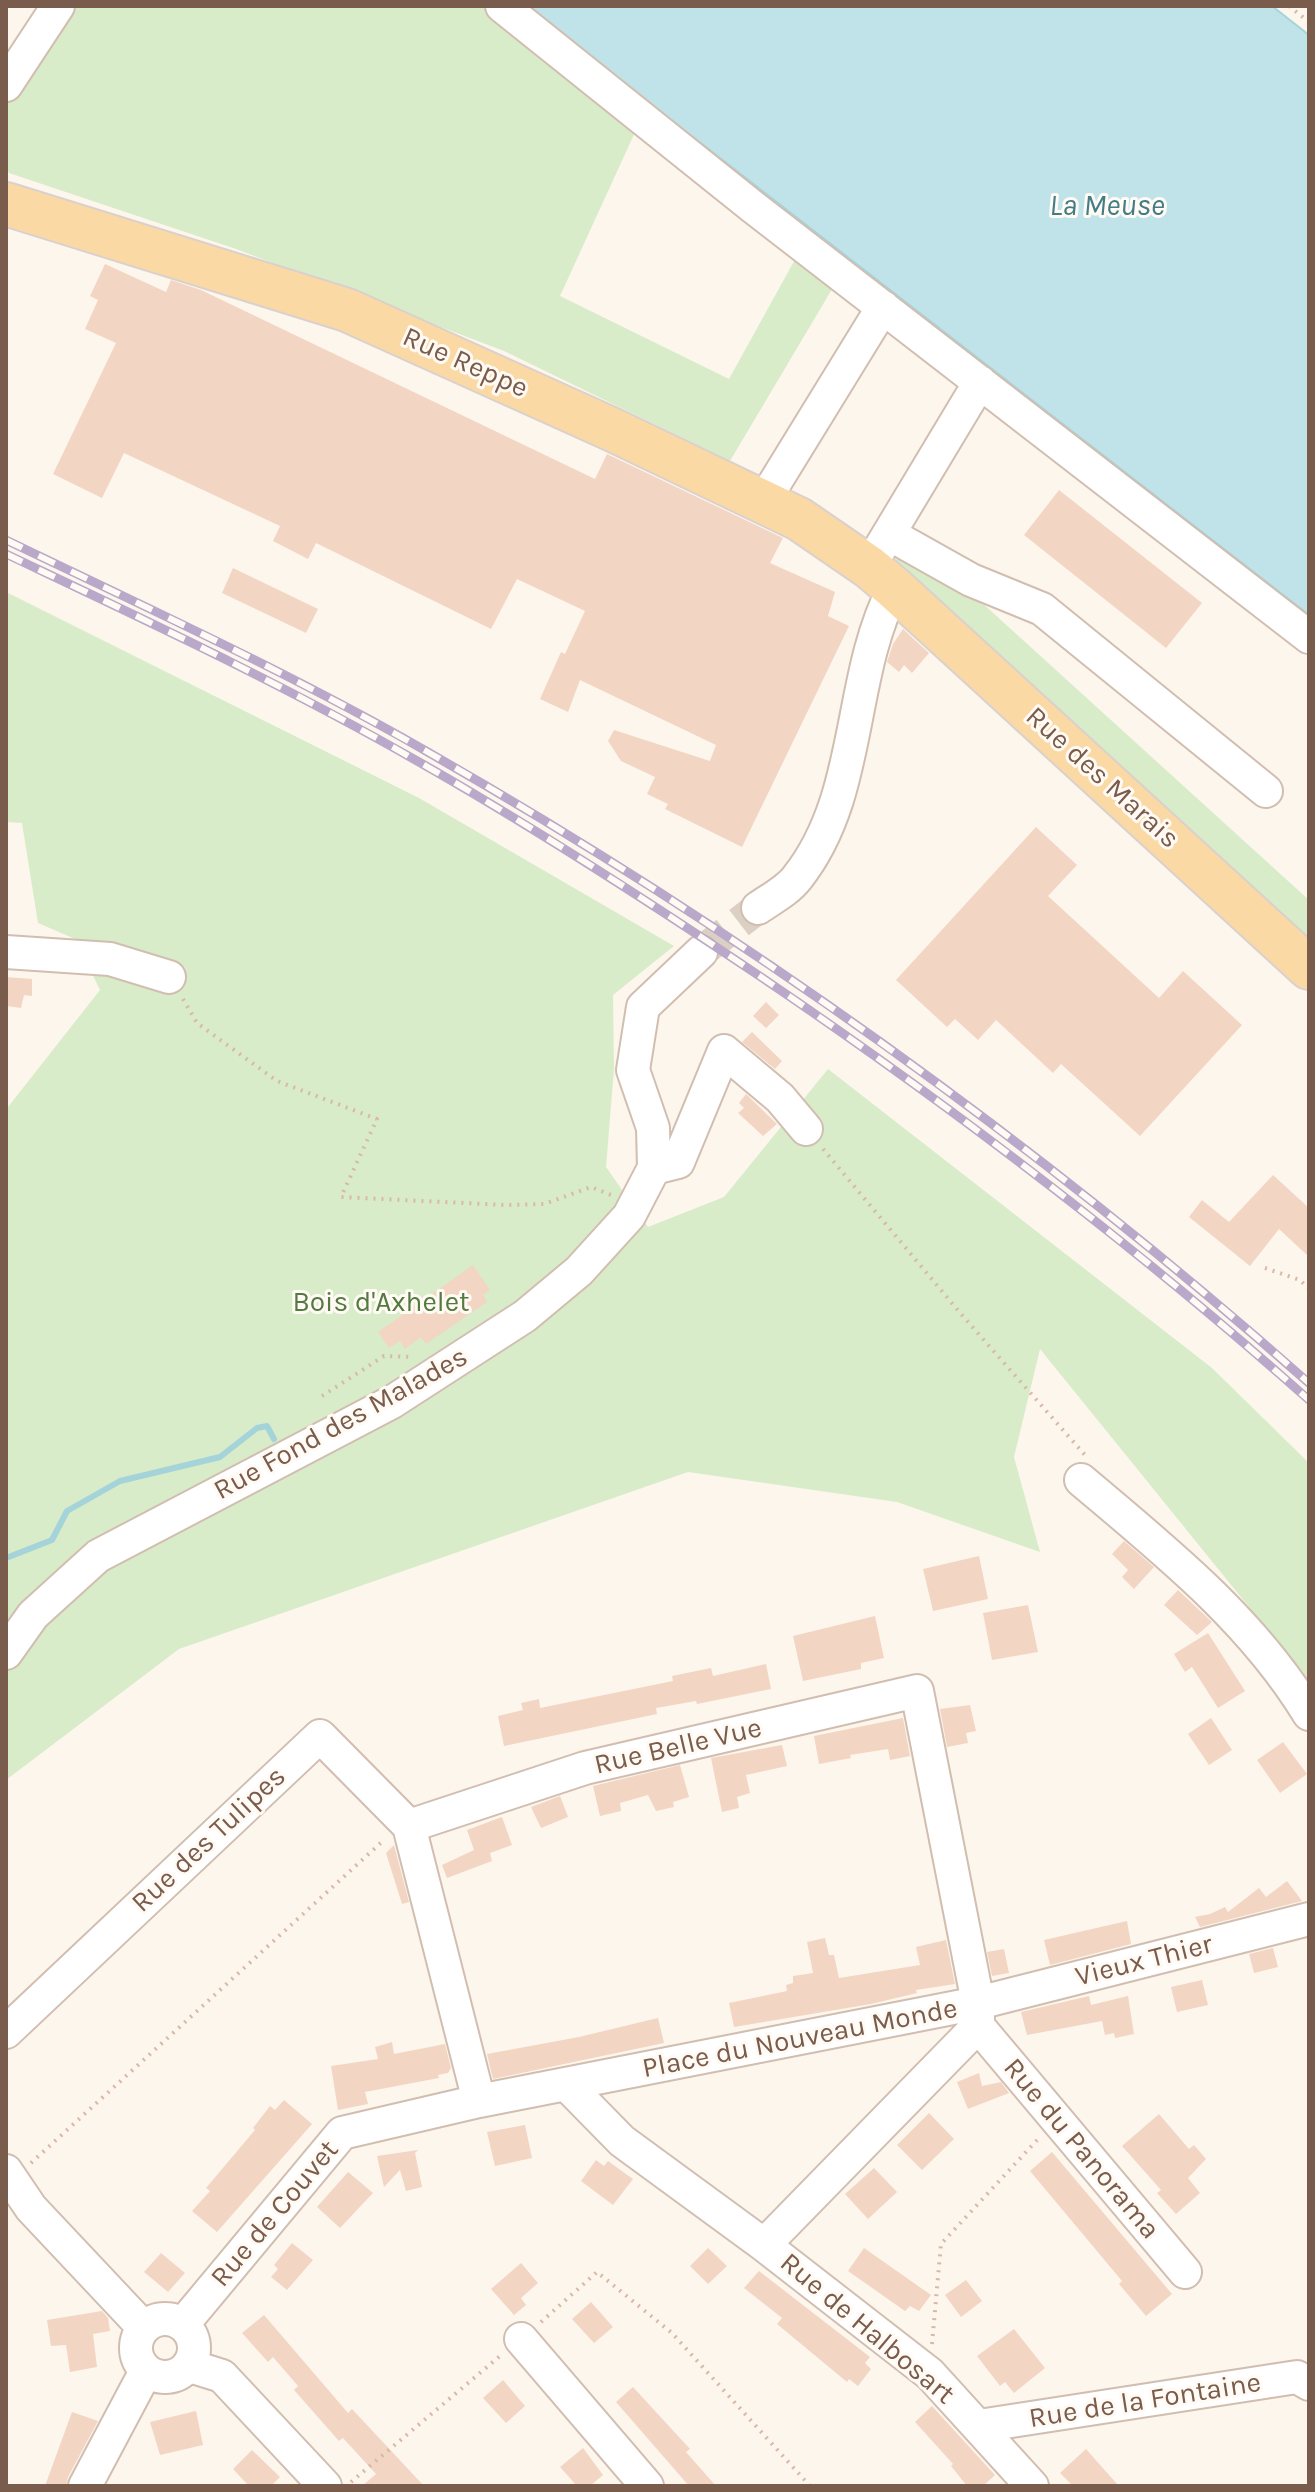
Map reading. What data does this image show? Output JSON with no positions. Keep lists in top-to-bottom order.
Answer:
{
  "streets": {
    "main road": ["Rue Reppe", "Rue des Marais"],
    "street": [
      "Rue Fond des Malades",
      "Rue Belle Vue",
      "Rue des Tulipes",
      "Vieux Thier",
      "Place du Nouveau Monde",
      "Rue du Panorama",
      "Rue de Couvet",
      "Rue de Halbosart",
      "Rue de la Fontaine"
    ]
  },
  "crossings": [
    ["Rue Reppe", "Rue des Marais"],
    ["Rue Belle Vue", "Rue des Tulipes"],
    ["Rue Belle Vue", "Vieux Thier"],
    ["Rue Belle Vue", "Place du Nouveau Monde"],
    ["Rue Belle Vue", "Rue du Panorama"],
    ["Vieux Thier", "Place du Nouveau Monde"],
    ["Vieux Thier", "Rue du Panorama"],
    ["Place du Nouveau Monde", "Rue du Panorama"],
    ["Place du Nouveau Monde", "Rue de Couvet"],
    ["Place du Nouveau Monde", "Rue de Halbosart"],
    ["Rue de Halbosart", "Rue de la Fontaine"]
  ],
  "water": ["La Meuse"],
  "parks": ["Bois d'Axhelet"]
}
